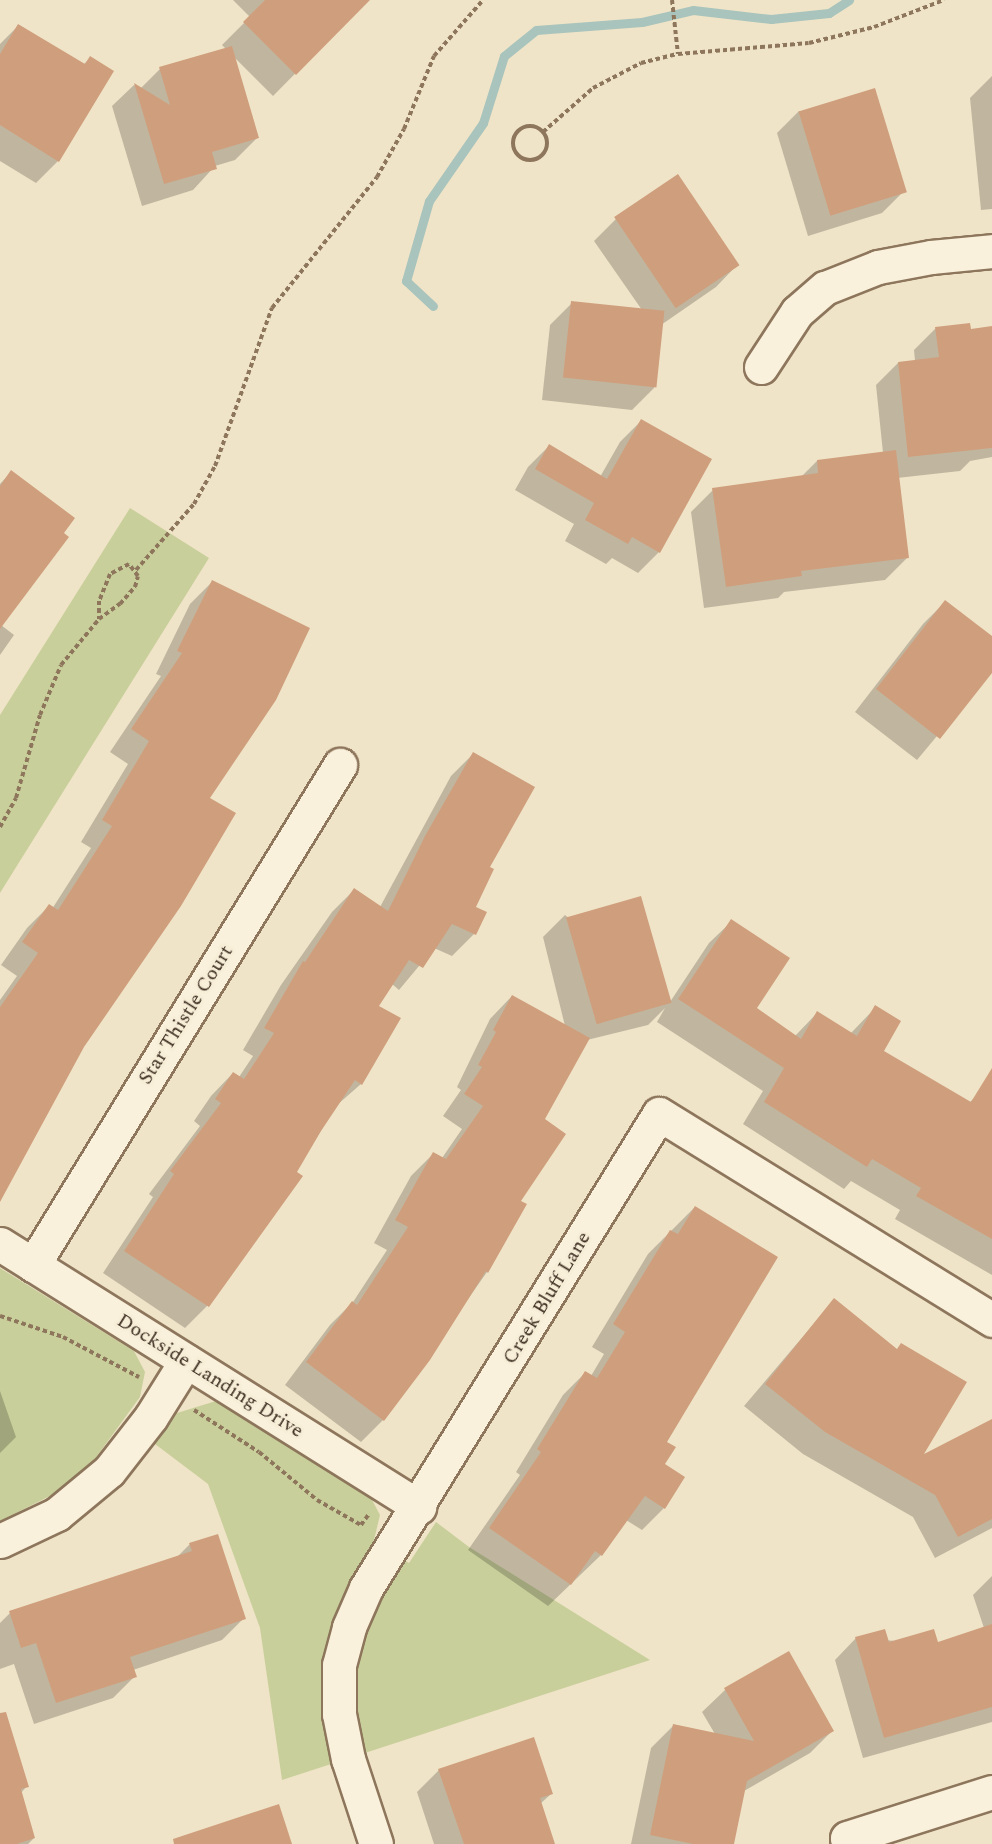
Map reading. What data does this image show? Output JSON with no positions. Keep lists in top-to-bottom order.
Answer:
{
  "streets": {
    "street": ["Star Thistle Court", "Creek Bluff Lane", "Dockside Landing Drive"]
  },
  "crossings": [
    ["Star Thistle Court", "Dockside Landing Drive"],
    ["Creek Bluff Lane", "Dockside Landing Drive"]
  ]
}
